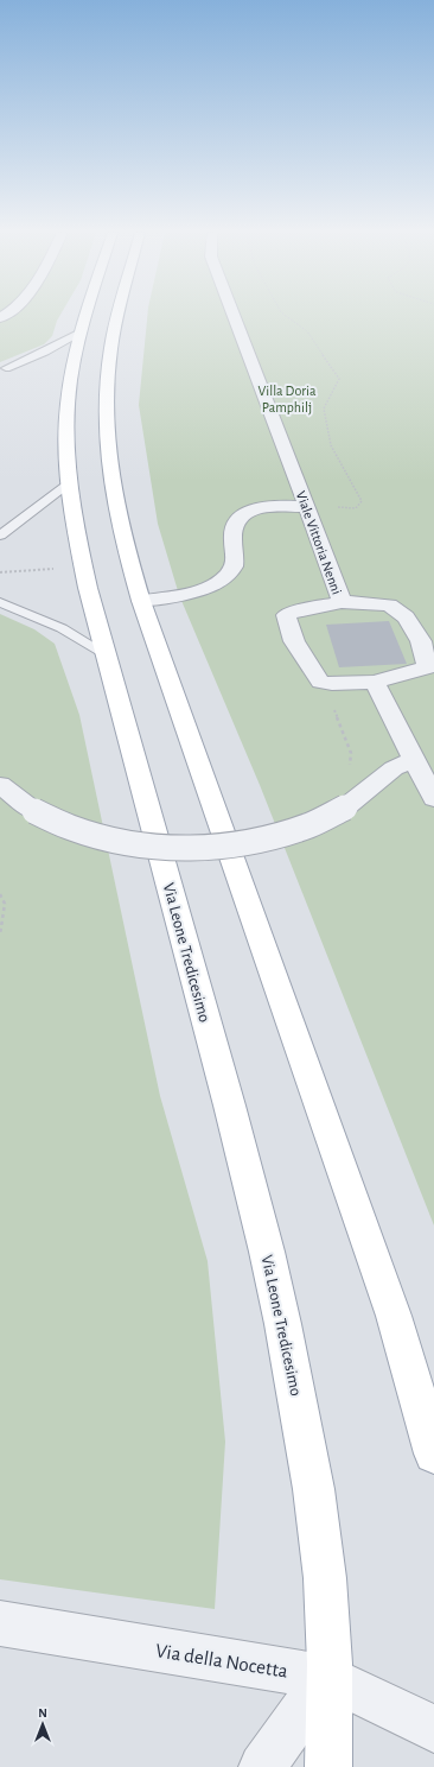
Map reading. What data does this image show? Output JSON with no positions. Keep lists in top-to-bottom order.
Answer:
{
  "streets": {
    "main road": ["Via Leone Tredicesimo"],
    "street": ["Viale Vittoria Nenni", "Via della Nocetta"]
  },
  "crossings": [
    ["Via Leone Tredicesimo", "Via della Nocetta"]
  ],
  "parks": ["Villa Doria Pamphilj"],
  "north": "top"
}
